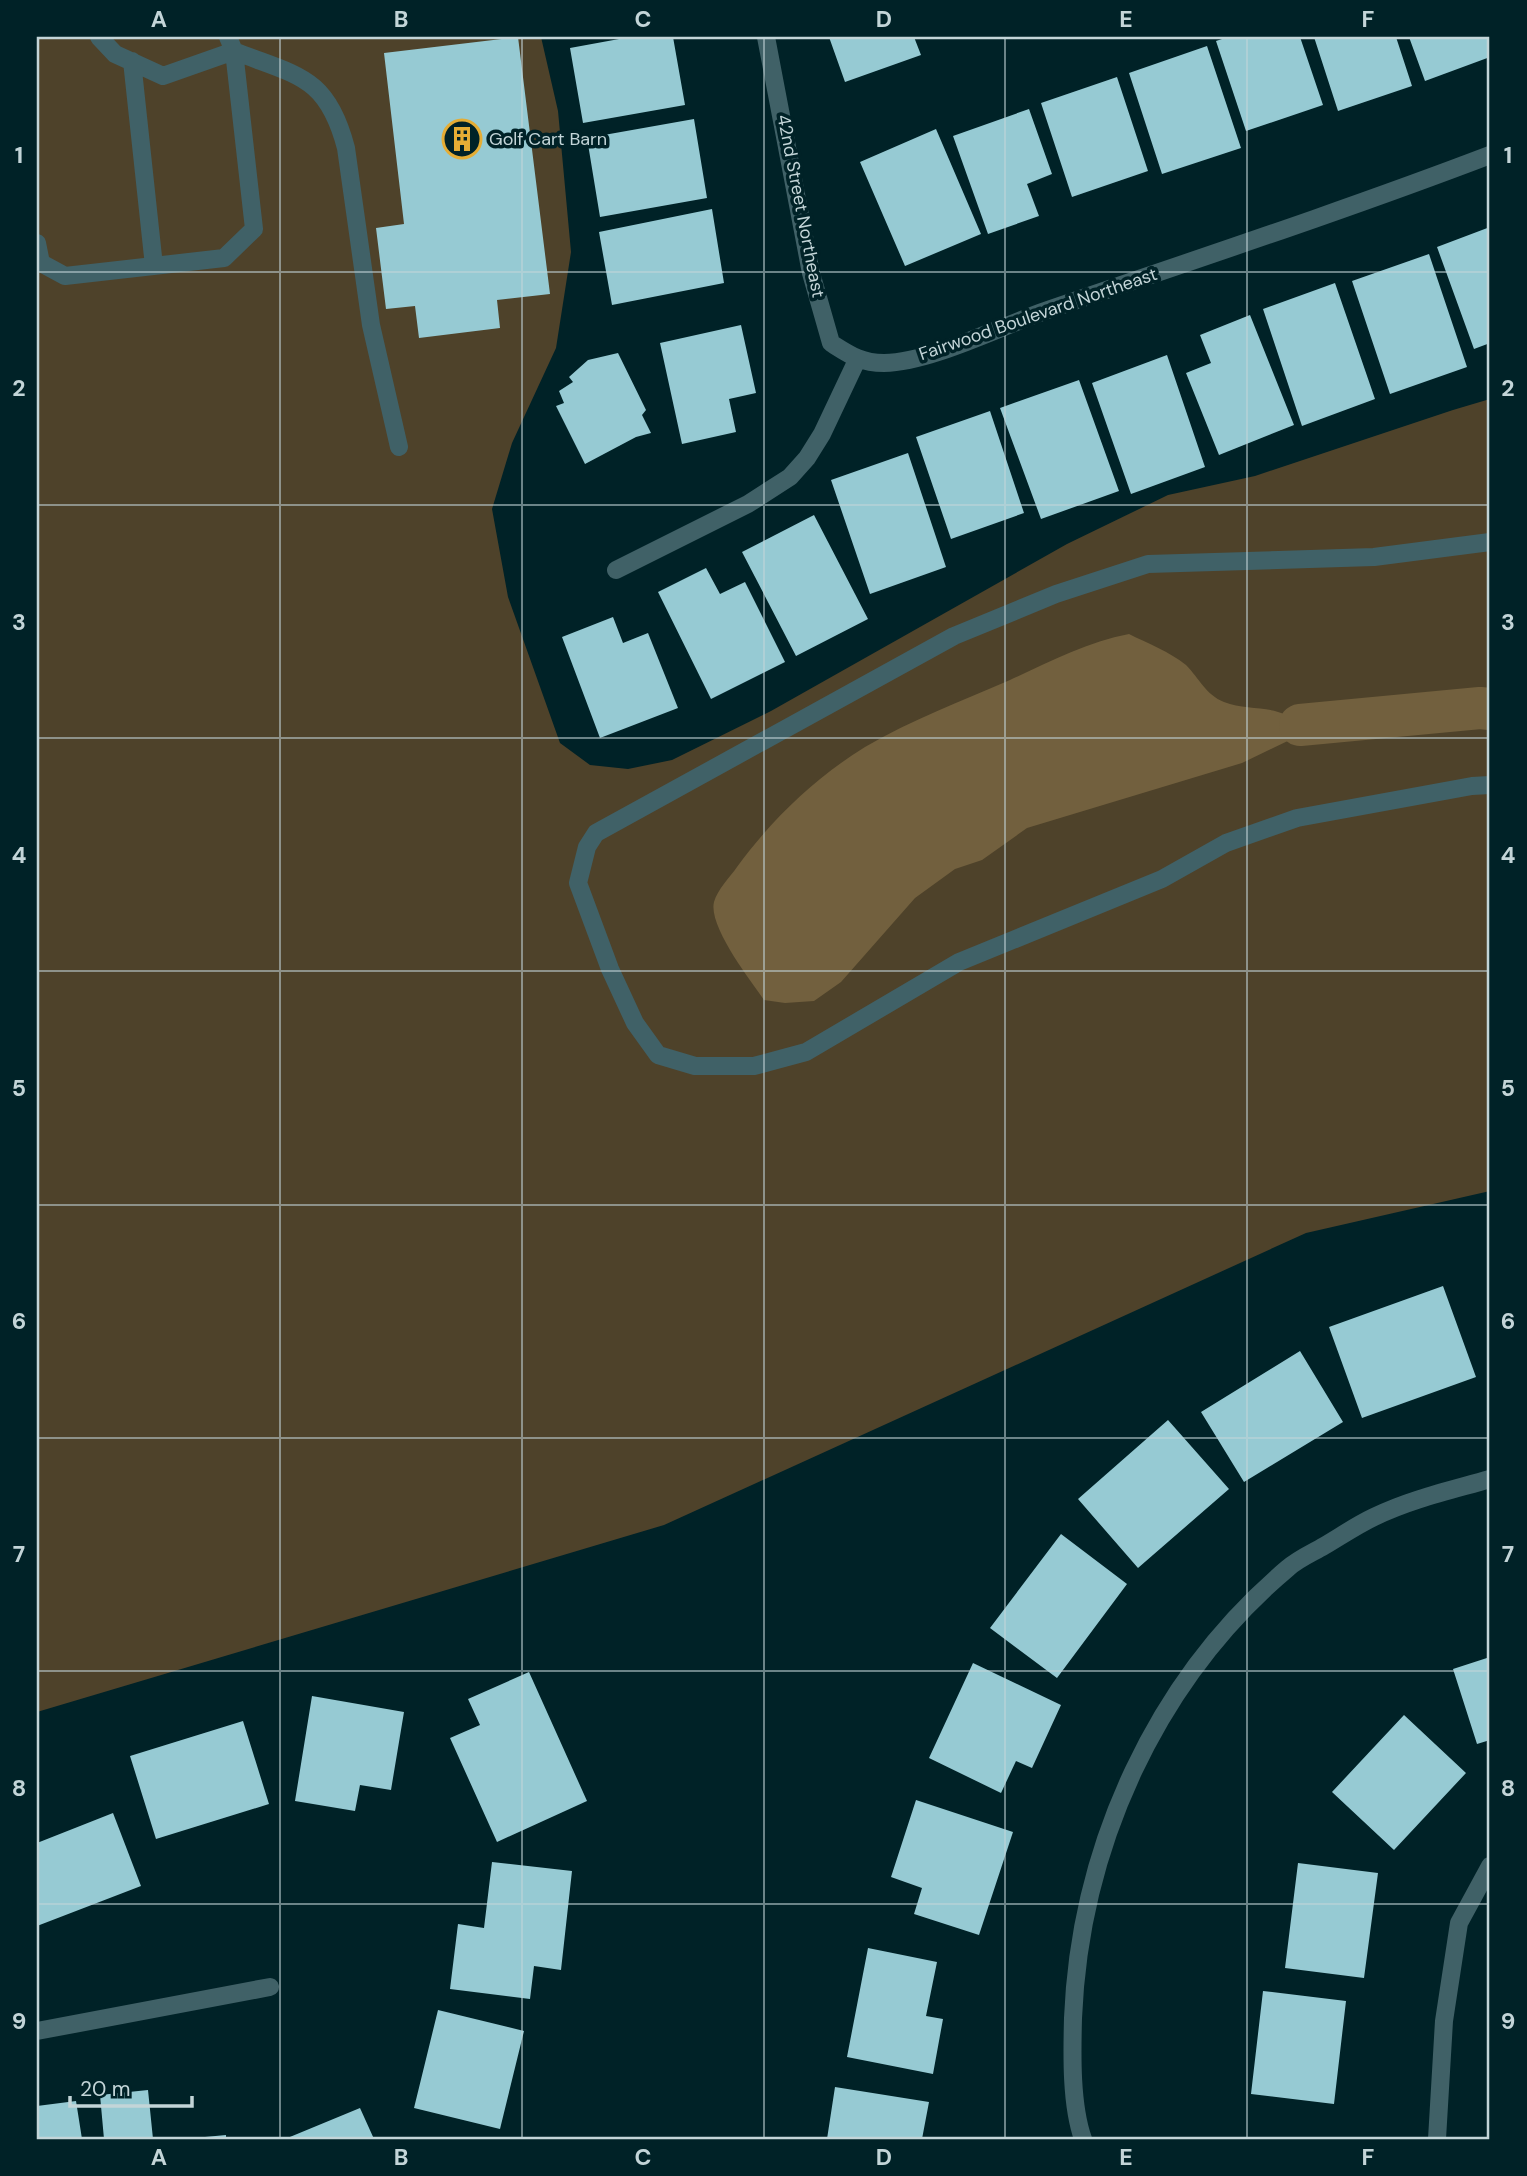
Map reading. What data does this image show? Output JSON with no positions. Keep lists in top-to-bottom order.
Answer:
{
  "streets": {
    "street": ["42nd Street Northeast", "Fairwood Boulevard Northeast"]
  },
  "crossings": [
    ["42nd Street Northeast", "Fairwood Boulevard Northeast"]
  ],
  "places": {
    "building": ["Golf Cart Barn"]
  },
  "scale_bar": "20 m",
  "grid": {
    "columns": [
      "A",
      "B",
      "C",
      "D",
      "E",
      "F"
    ],
    "rows": [
      "1",
      "2",
      "3",
      "4",
      "5",
      "6",
      "7",
      "8",
      "9"
    ]
  }
}
